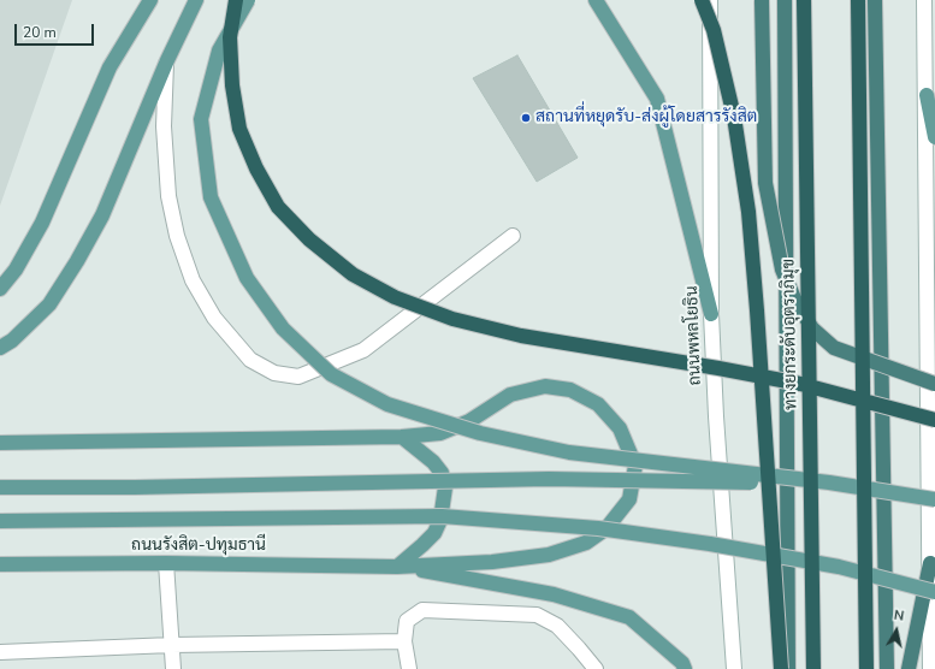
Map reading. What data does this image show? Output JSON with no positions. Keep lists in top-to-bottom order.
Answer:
{
  "streets": {
    "highway": ["ทางยกระดับอุตราภิมุข"],
    "main road": ["ถนนพหลโยธิน", "ถนนรังสิต-ปทุมธานี"]
  },
  "places": ["สถานที่หยุดรับ-ส่งผู้โดยสารรังสิต"],
  "scale_bar": "20 m",
  "north": "top"
}
